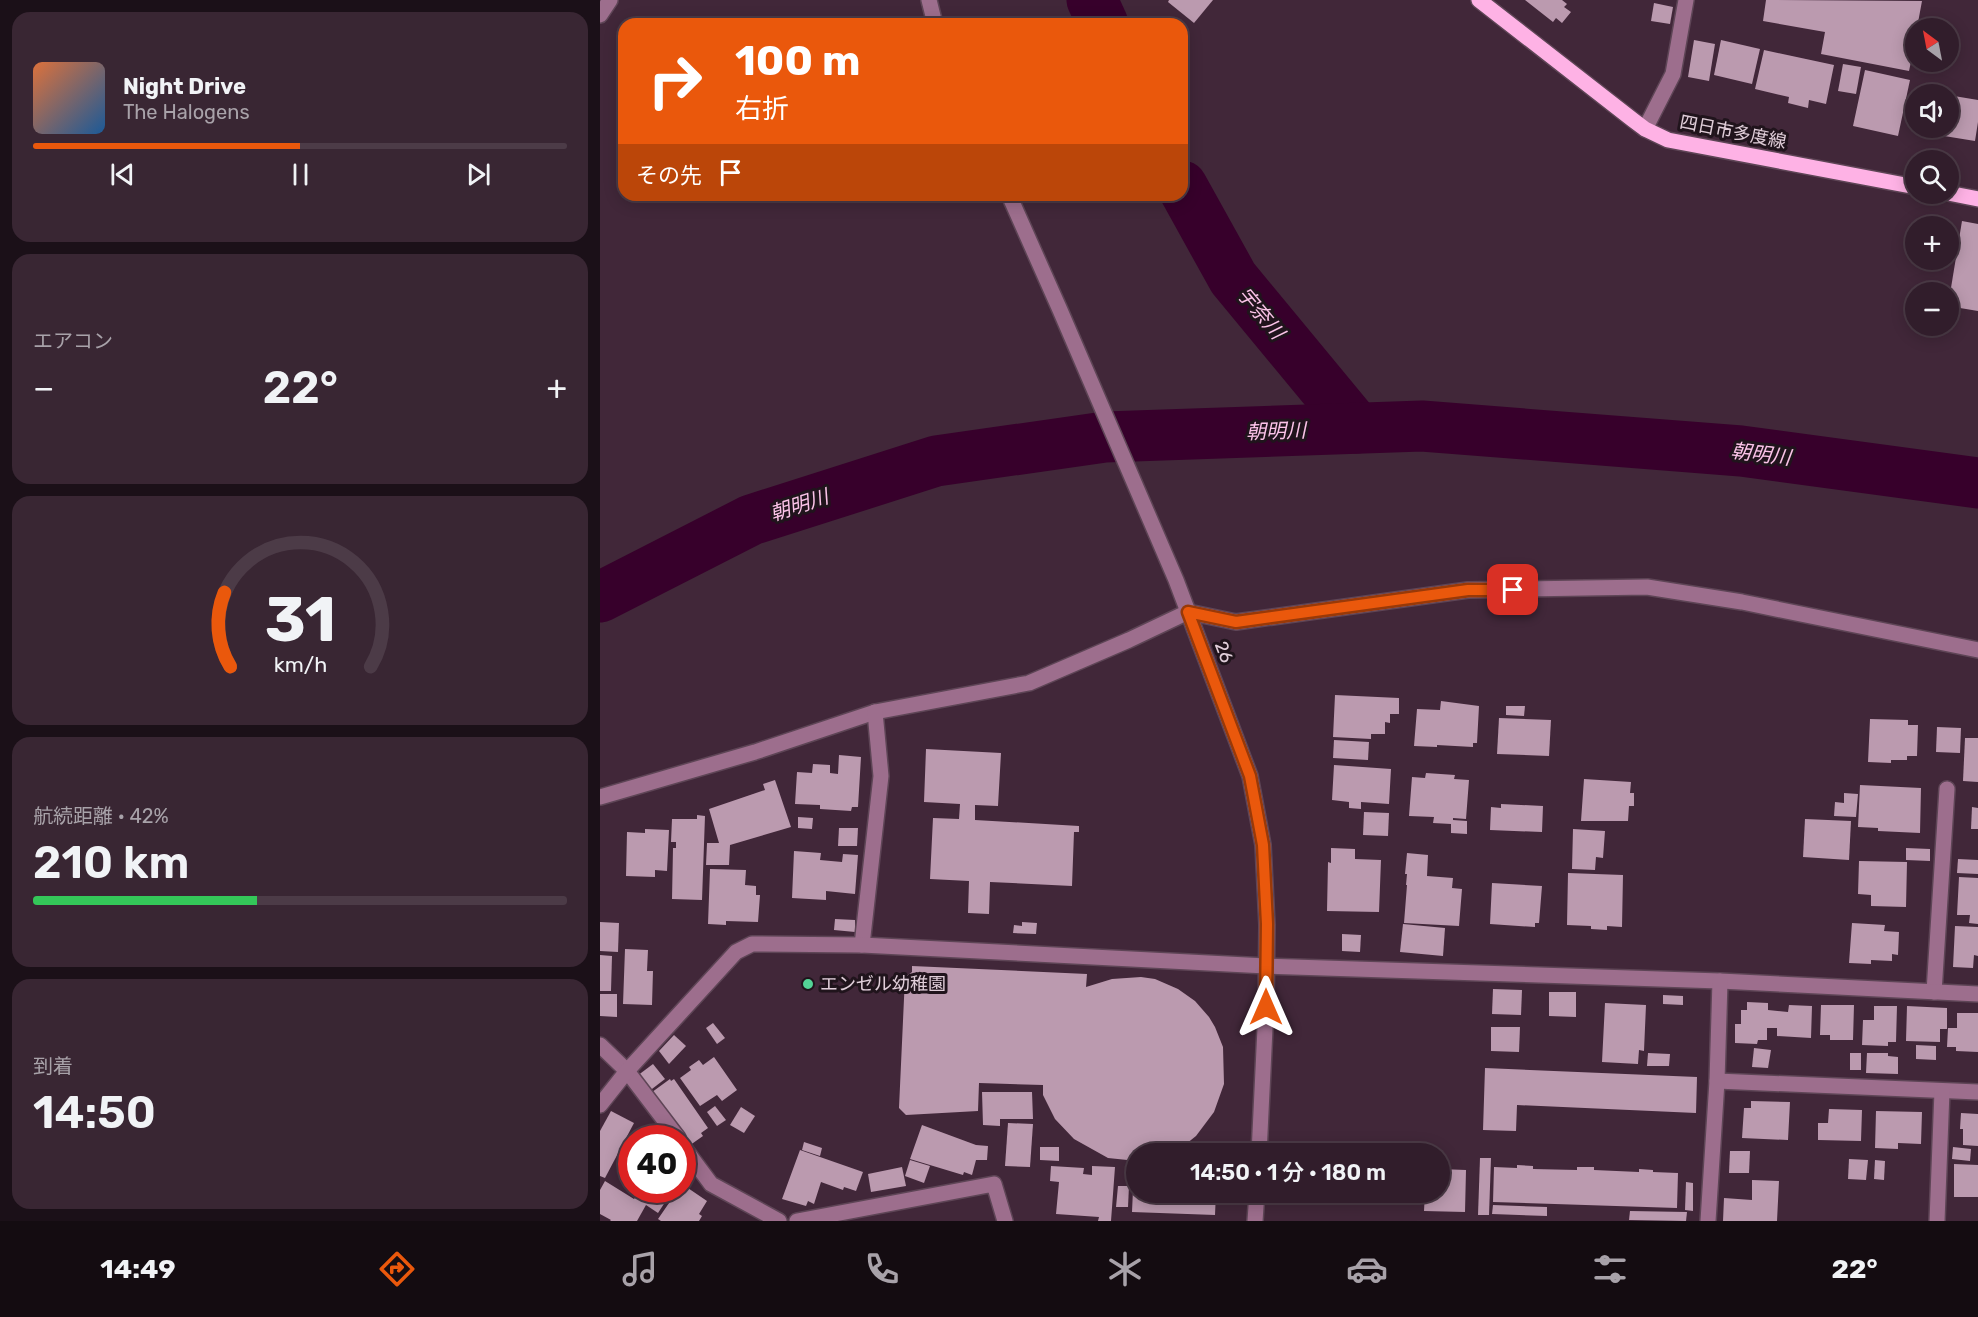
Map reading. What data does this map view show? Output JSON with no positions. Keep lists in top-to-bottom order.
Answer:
{
  "streets": {
    "main road": ["四日市多度線"],
    "street": ["26"]
  },
  "water": ["宇奈川", "朝明川"],
  "places": ["エンゼル幼稚園"],
  "north": "top left",
  "page": {
    "map_buttons": ["+", "−"],
    "turn": ["100 m", "右折"],
    "song": ["Night Drive", "The Halogens"],
    "then": "その先",
    "tile": [
      "エアコン",
      ["航続距離 · 42%", "210 km"],
      ["到着", "14:50"]
    ],
    "heat": ["−", "22°", "+"],
    "limit": "40",
    "trip": "14:50 · 1 分 · 180 m",
    "tabs": ["14:49", "22°"],
    "gauge": ["31", "km/h"]
  }
}
